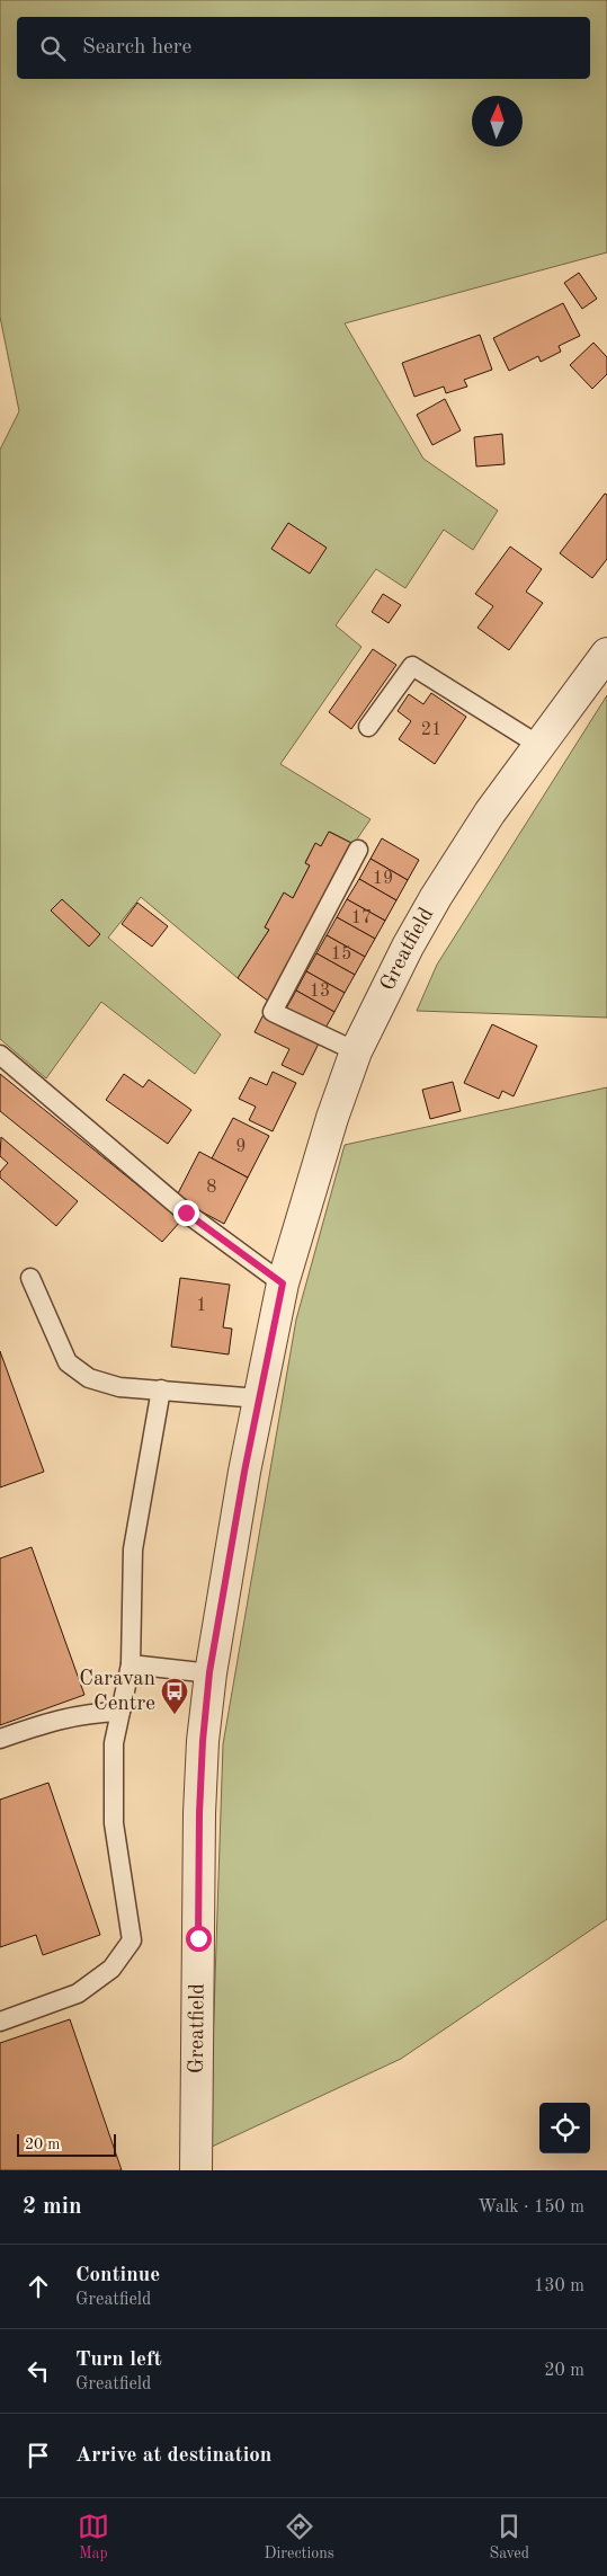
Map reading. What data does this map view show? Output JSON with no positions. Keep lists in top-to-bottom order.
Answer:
{
  "streets": {
    "street": ["Greatfield"]
  },
  "places": {
    "bus stop": ["Caravan Centre"]
  },
  "house_numbers": [
    "21",
    "19",
    "17",
    "15",
    "13",
    "9",
    "8",
    "1"
  ],
  "scale_bar": "20 m",
  "north": "top",
  "page": {
    "search": "Search here",
    "scale": "20 m",
    "heading": ["2 min", "Walk · 150 m"],
    "list": [
      ["Continue", "Greatfield", "130 m"],
      ["Turn left", "Greatfield", "20 m"],
      "Arrive at destination"
    ],
    "nav": ["Map", "Directions", "Saved"]
  }
}
